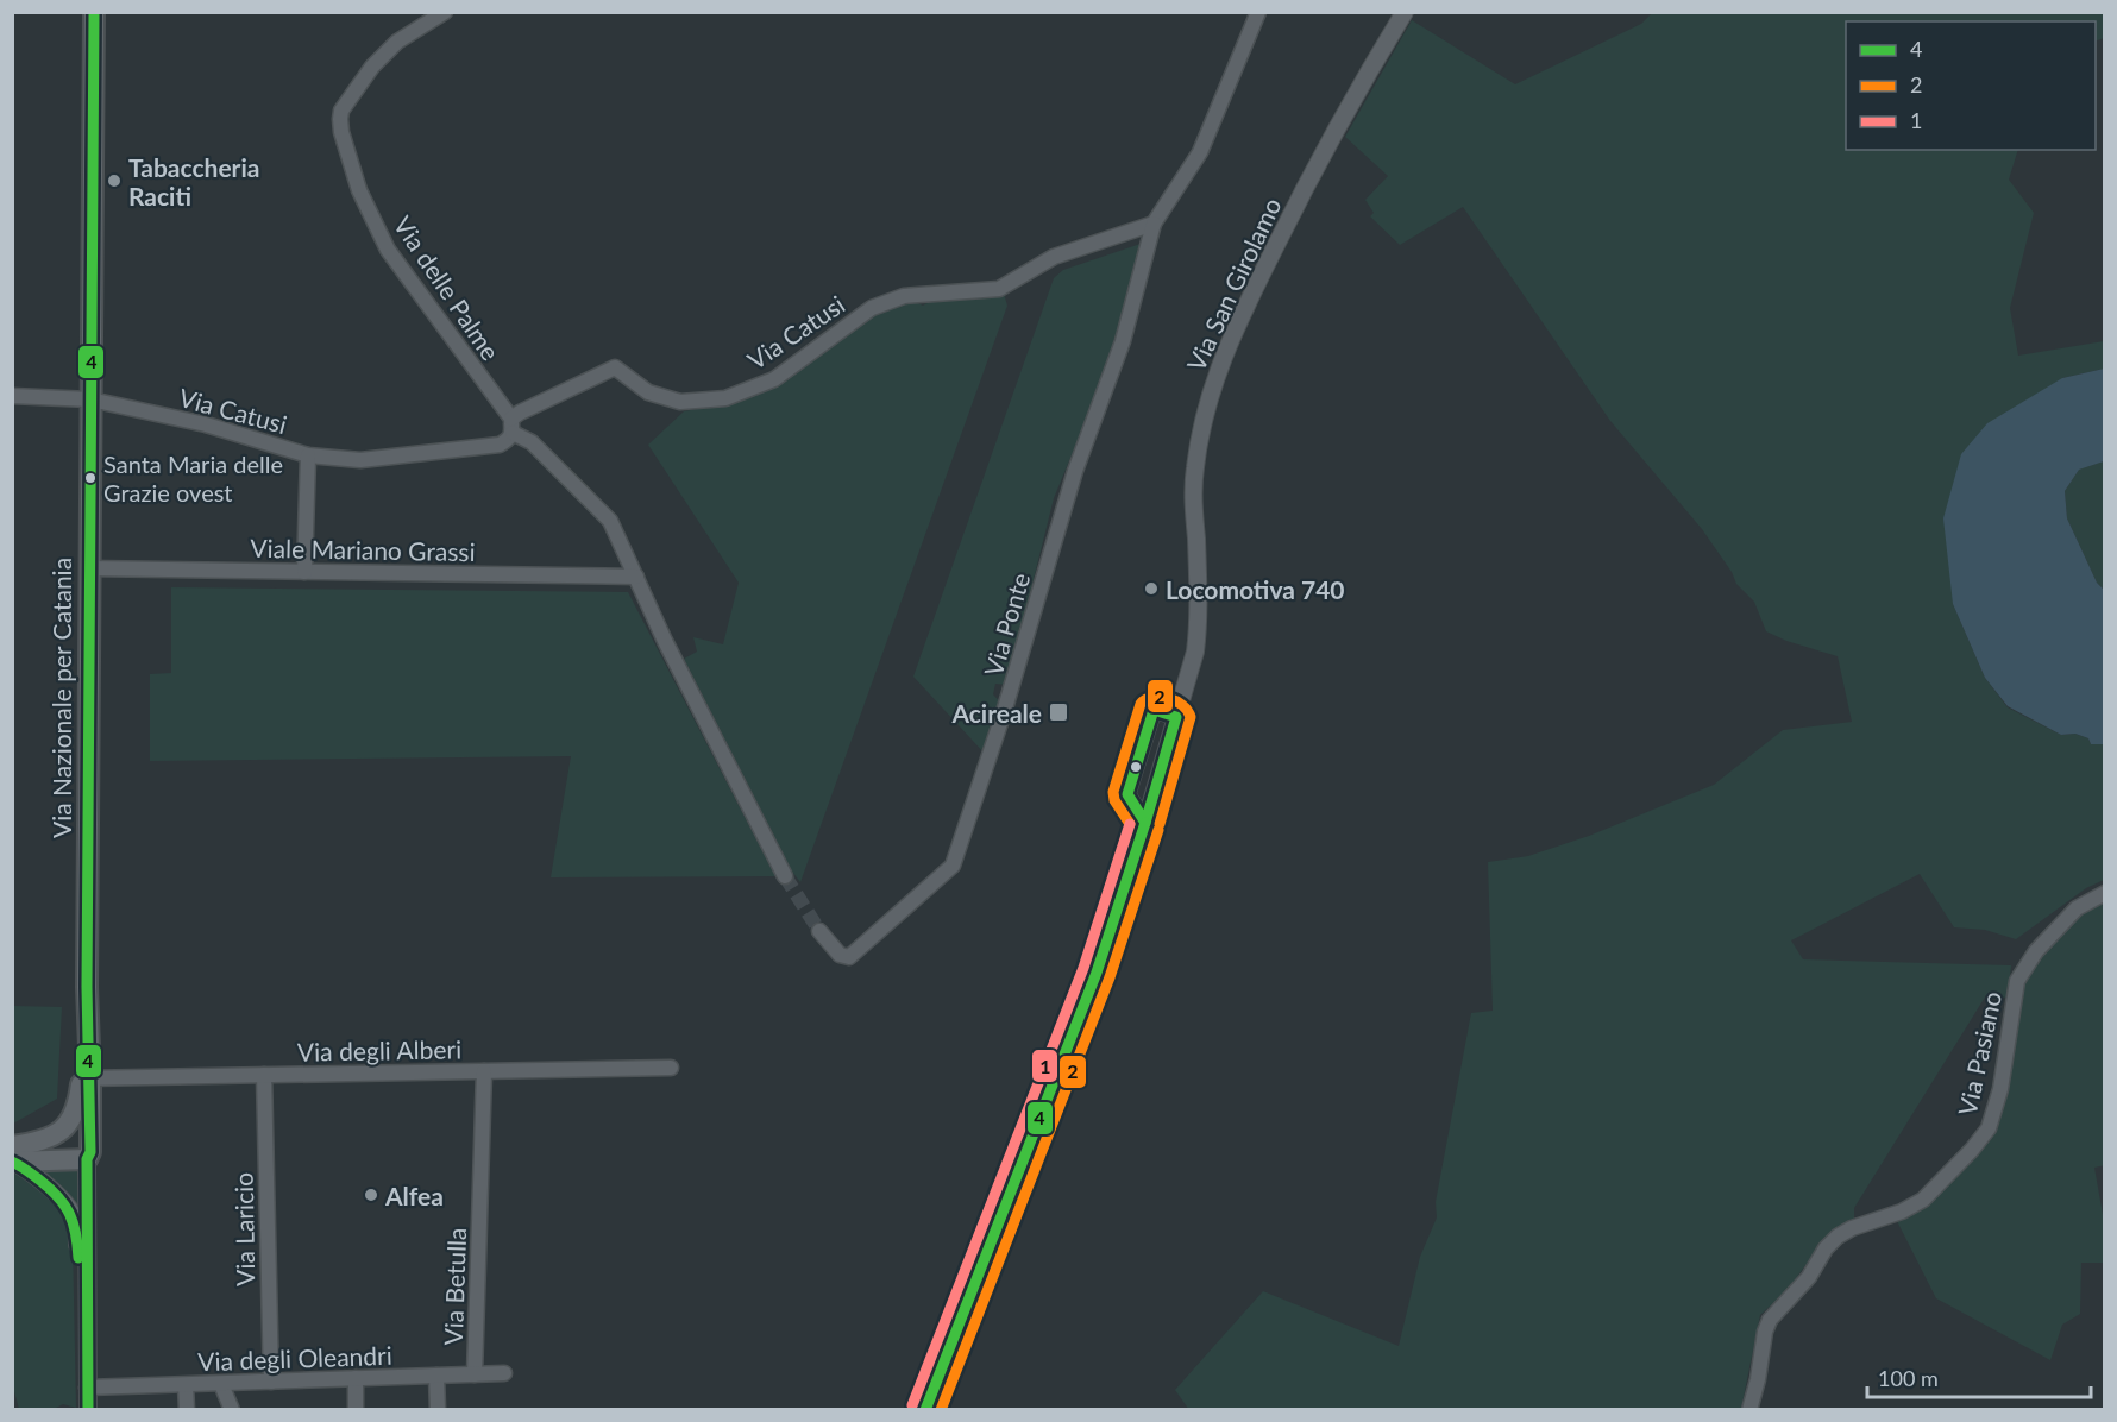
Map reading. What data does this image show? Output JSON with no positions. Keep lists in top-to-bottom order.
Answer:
{
  "streets": {
    "main road": ["Via Nazionale per Catania"],
    "street": [
      "Via San Girolamo",
      "Via delle Palme",
      "Via Catusi",
      "Viale Mariano Grassi",
      "Via Ponte",
      "Via degli Alberi",
      "Via Pasiano",
      "Via Laricio",
      "Via Betulla",
      "Via degli Oleandri"
    ]
  },
  "crossings": [
    ["Via delle Palme", "Via Catusi"],
    ["Via Catusi", "Via Ponte"],
    ["Via Catusi", "Via Nazionale per Catania"],
    ["Viale Mariano Grassi", "Via Nazionale per Catania"],
    ["Via Nazionale per Catania", "Via degli Alberi"],
    ["Via Nazionale per Catania", "Via degli Oleandri"],
    ["Via degli Alberi", "Via Laricio"],
    ["Via degli Alberi", "Via Betulla"],
    ["Via Laricio", "Via degli Oleandri"],
    ["Via Betulla", "Via degli Oleandri"]
  ],
  "places": {
    "other": [
      "Tabaccheria Raciti",
      "Santa Maria delle Grazie ovest",
      "Locomotiva 740",
      "Alfea"
    ],
    "transit": ["Acireale"]
  },
  "lines": ["transit line 4", "transit line 2", "transit line 1"],
  "legend": ["4", "2", "1"],
  "scale_bar": "100 m"
}
